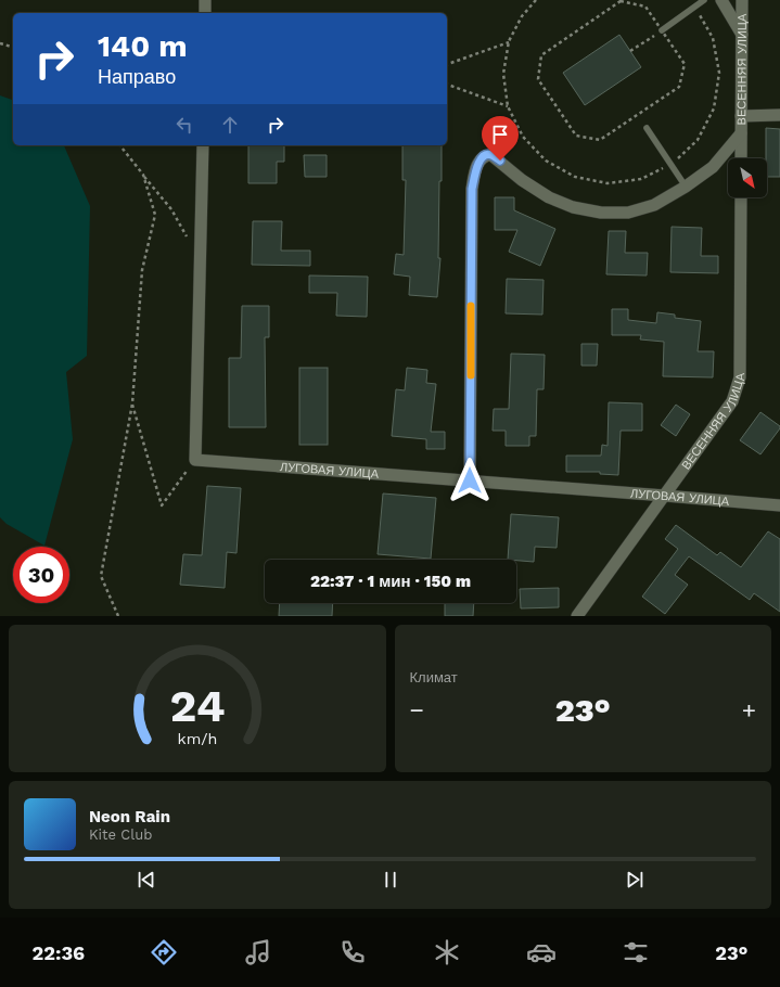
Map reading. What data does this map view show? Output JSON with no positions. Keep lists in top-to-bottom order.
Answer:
{
  "streets": {
    "street": ["ВЕСЕННЯЯ УЛИЦА", "ЛУГОВАЯ УЛИЦА"]
  },
  "crossings": [
    ["ВЕСЕННЯЯ УЛИЦА", "ЛУГОВАЯ УЛИЦА"]
  ],
  "north": "bottom right",
  "page": {
    "turn": ["140 m", "Направо"],
    "limit": "30",
    "trip": "22:37 · 1 мин · 150 m",
    "tile": "Климат",
    "heat": ["−", "23°", "+"],
    "song": ["Neon Rain", "Kite Club"],
    "tabs": ["22:36", "23°"],
    "gauge": ["24", "km/h"]
  }
}
